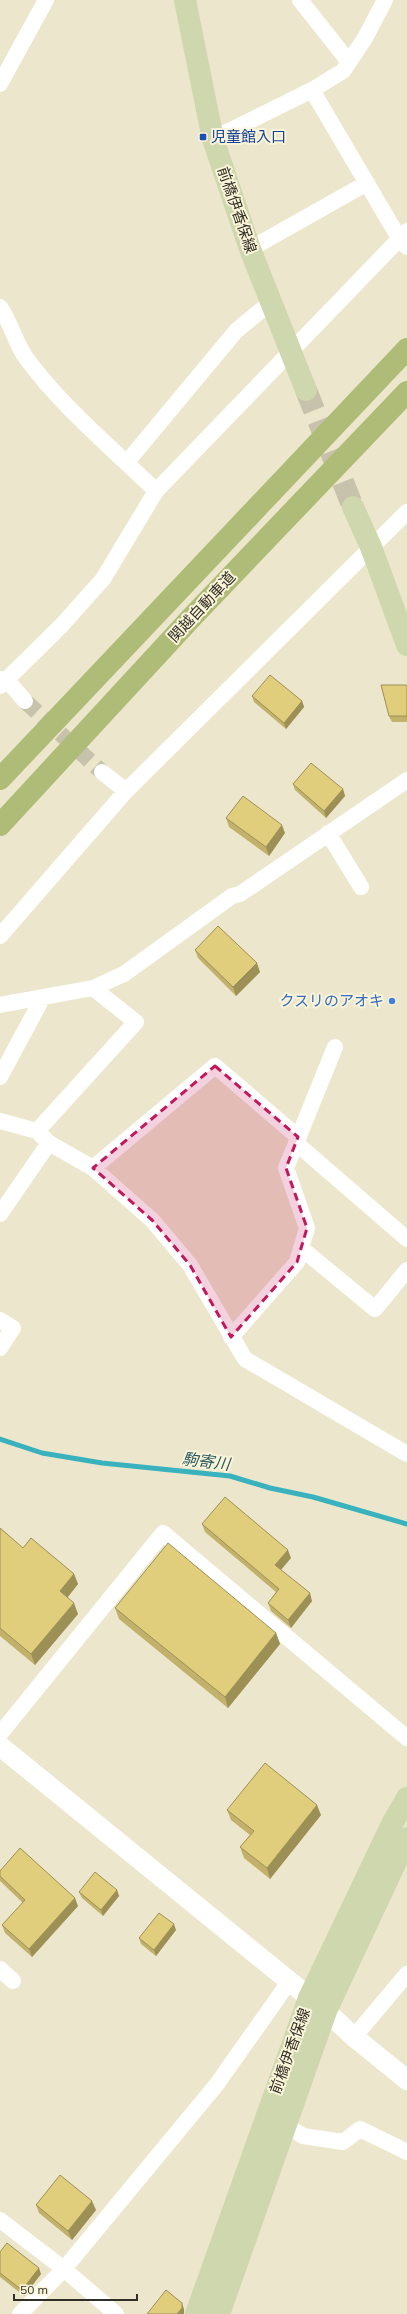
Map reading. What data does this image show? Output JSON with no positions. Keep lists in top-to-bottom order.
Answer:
{
  "streets": {
    "highway": ["関越自動車道"],
    "main road": ["前橋伊香保線"]
  },
  "water": ["駒寄川"],
  "places": {
    "transit": ["児童館入口"],
    "other": ["クスリのアオキ"]
  },
  "scale_bar": "50 m"
}
